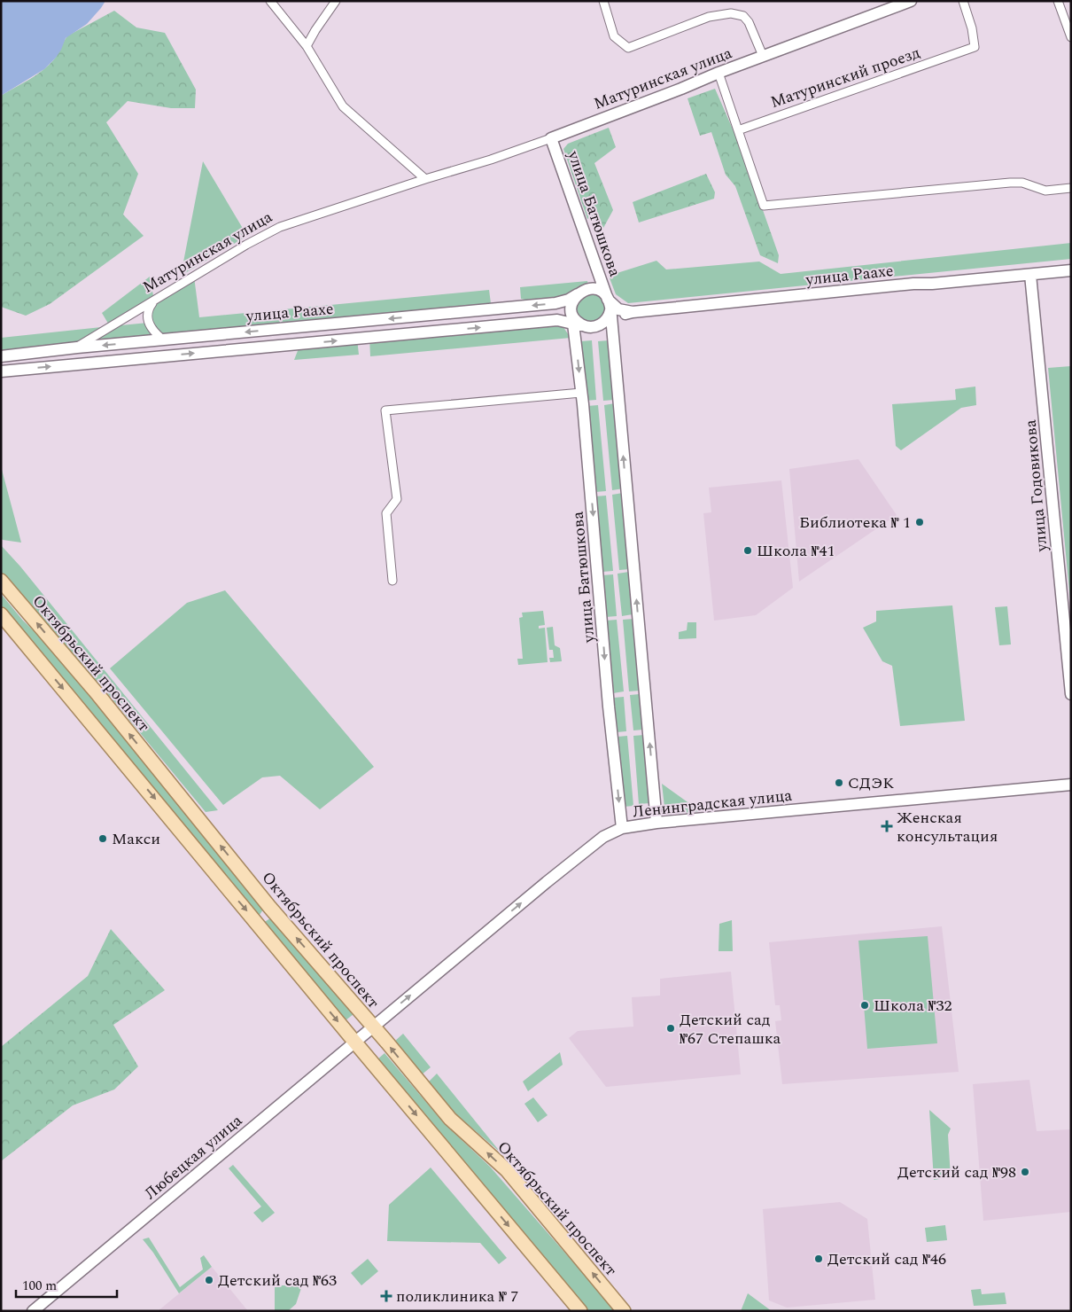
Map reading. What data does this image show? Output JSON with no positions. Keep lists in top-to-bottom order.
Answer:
{
  "streets": {
    "main road": ["Октябрьский проспект"],
    "street": [
      "Матуринский проезд",
      "Матуринская улица",
      "улица Батюшкова",
      "улица Раахе",
      "улица Годовикова",
      "Ленинградская улица",
      "Любецкая улица"
    ]
  },
  "crossings": [
    ["Матуринская улица", "улица Батюшкова"],
    ["Матуринская улица", "улица Раахе"],
    ["улица Батюшкова", "улица Раахе"],
    ["улица Батюшкова", "Ленинградская улица"],
    ["улица Раахе", "улица Годовикова"],
    ["Октябрьский проспект", "Ленинградская улица"],
    ["Октябрьский проспект", "Любецкая улица"],
    ["Ленинградская улица", "Любецкая улица"]
  ],
  "one_way": ["Ленинградская улица"],
  "places": {
    "other": [
      "Библиотека № 1",
      "Школа №41",
      "СДЭК",
      "Макси",
      "Школа №32",
      "Детский сад №67 Степашка",
      "Детский сад №98",
      "Детский сад №46",
      "Детский сад №63"
    ],
    "health": ["Женская консультация", "поликлиника № 7"]
  },
  "scale_bar": "100 m"
}
